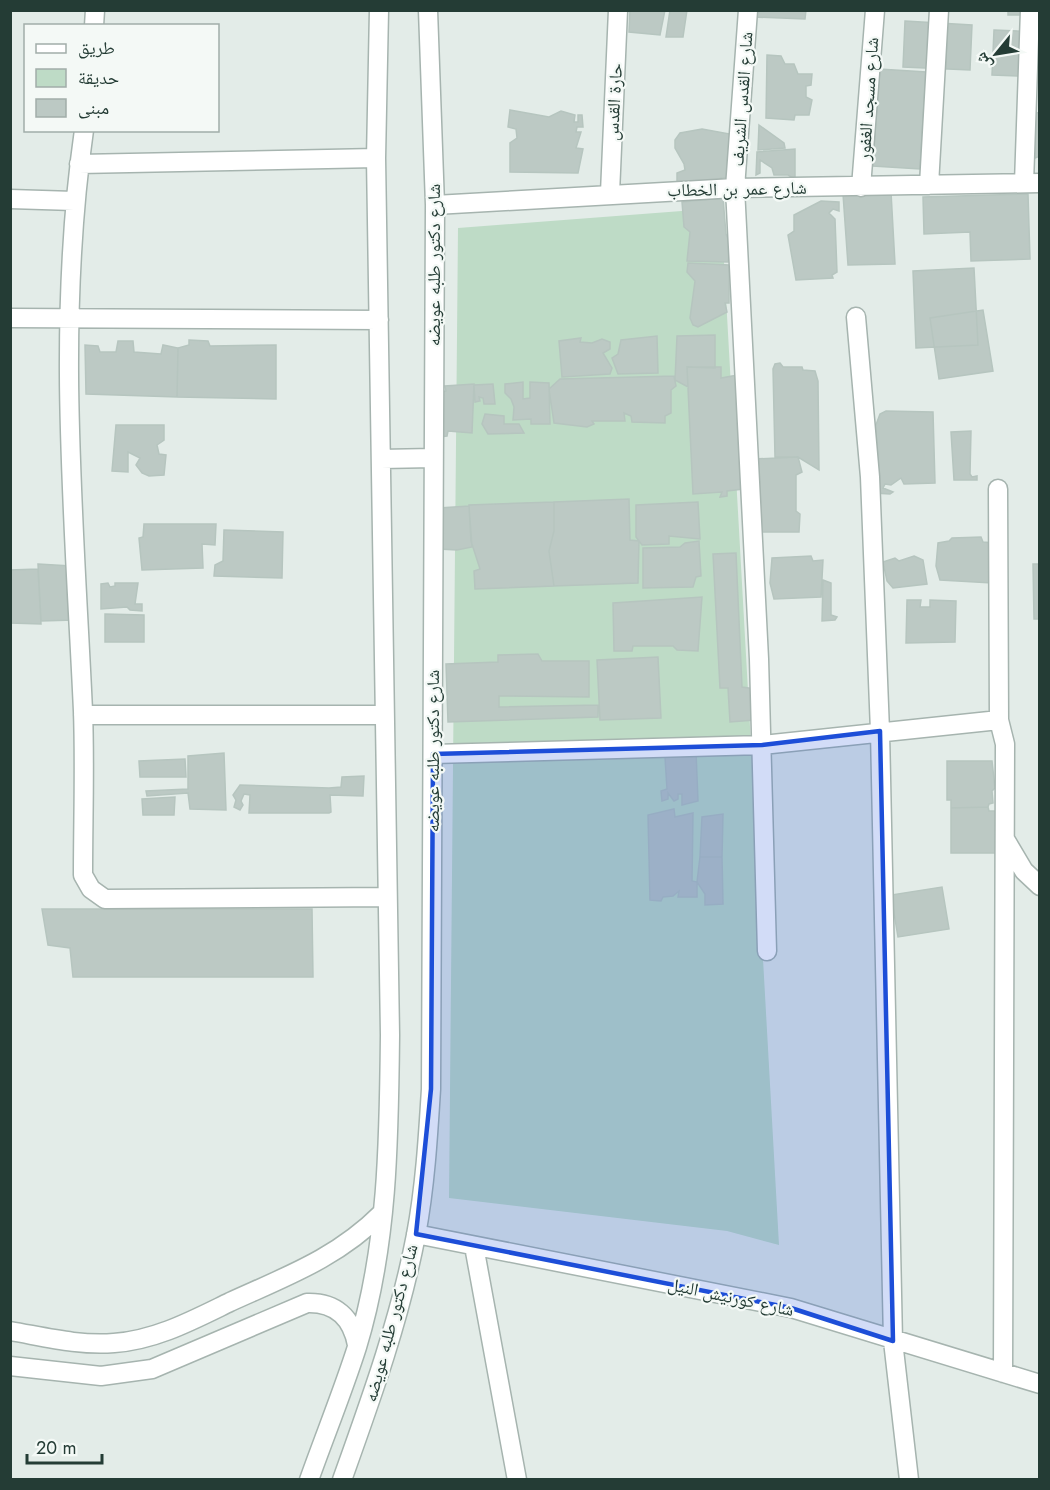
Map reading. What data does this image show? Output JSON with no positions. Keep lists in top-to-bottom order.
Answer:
{
  "streets": {
    "street": [
      "شارع القدس الشريف",
      "شارع مسجد الغفور",
      "حارة القدس",
      "شارع عمر بن الخطاب",
      "شارع دكتور طلبه عويضه",
      "شارع كورنيش النيل"
    ]
  },
  "crossings": [
    ["شارع القدس الشريف", "شارع عمر بن الخطاب"],
    ["شارع مسجد الغفور", "شارع عمر بن الخطاب"],
    ["حارة القدس", "شارع عمر بن الخطاب"],
    ["شارع عمر بن الخطاب", "شارع دكتور طلبه عويضه"],
    ["شارع دكتور طلبه عويضه", "شارع كورنيش النيل"]
  ],
  "legend": ["طريق", "حديقة", "مبنى"],
  "scale_bar": "20 m",
  "north": "bottom left"
}
